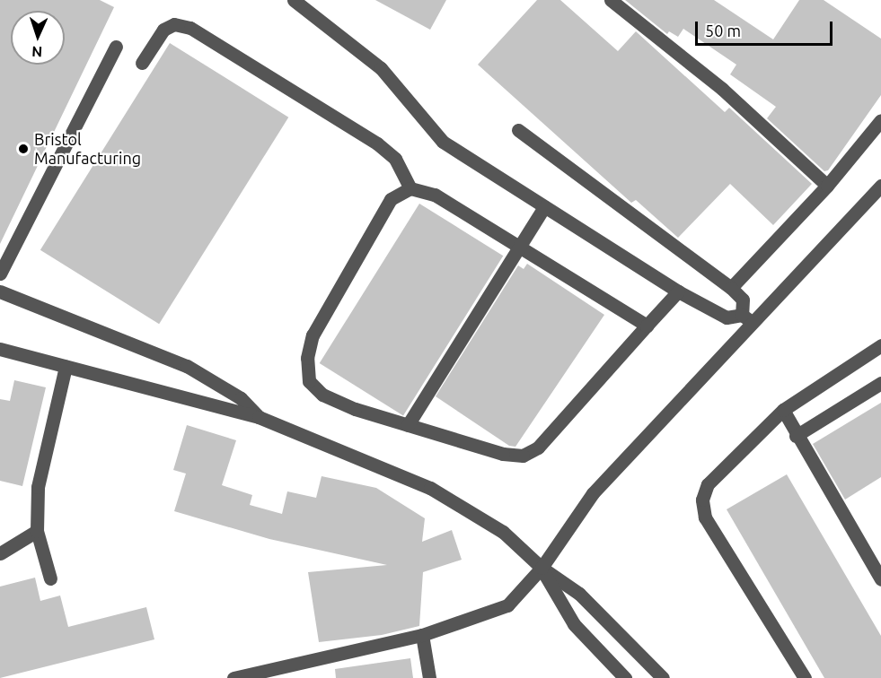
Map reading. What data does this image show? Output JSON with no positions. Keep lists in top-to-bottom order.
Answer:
{
  "places": ["Bristol Manufacturing"],
  "scale_bar": "50 m",
  "north": "bottom"
}
